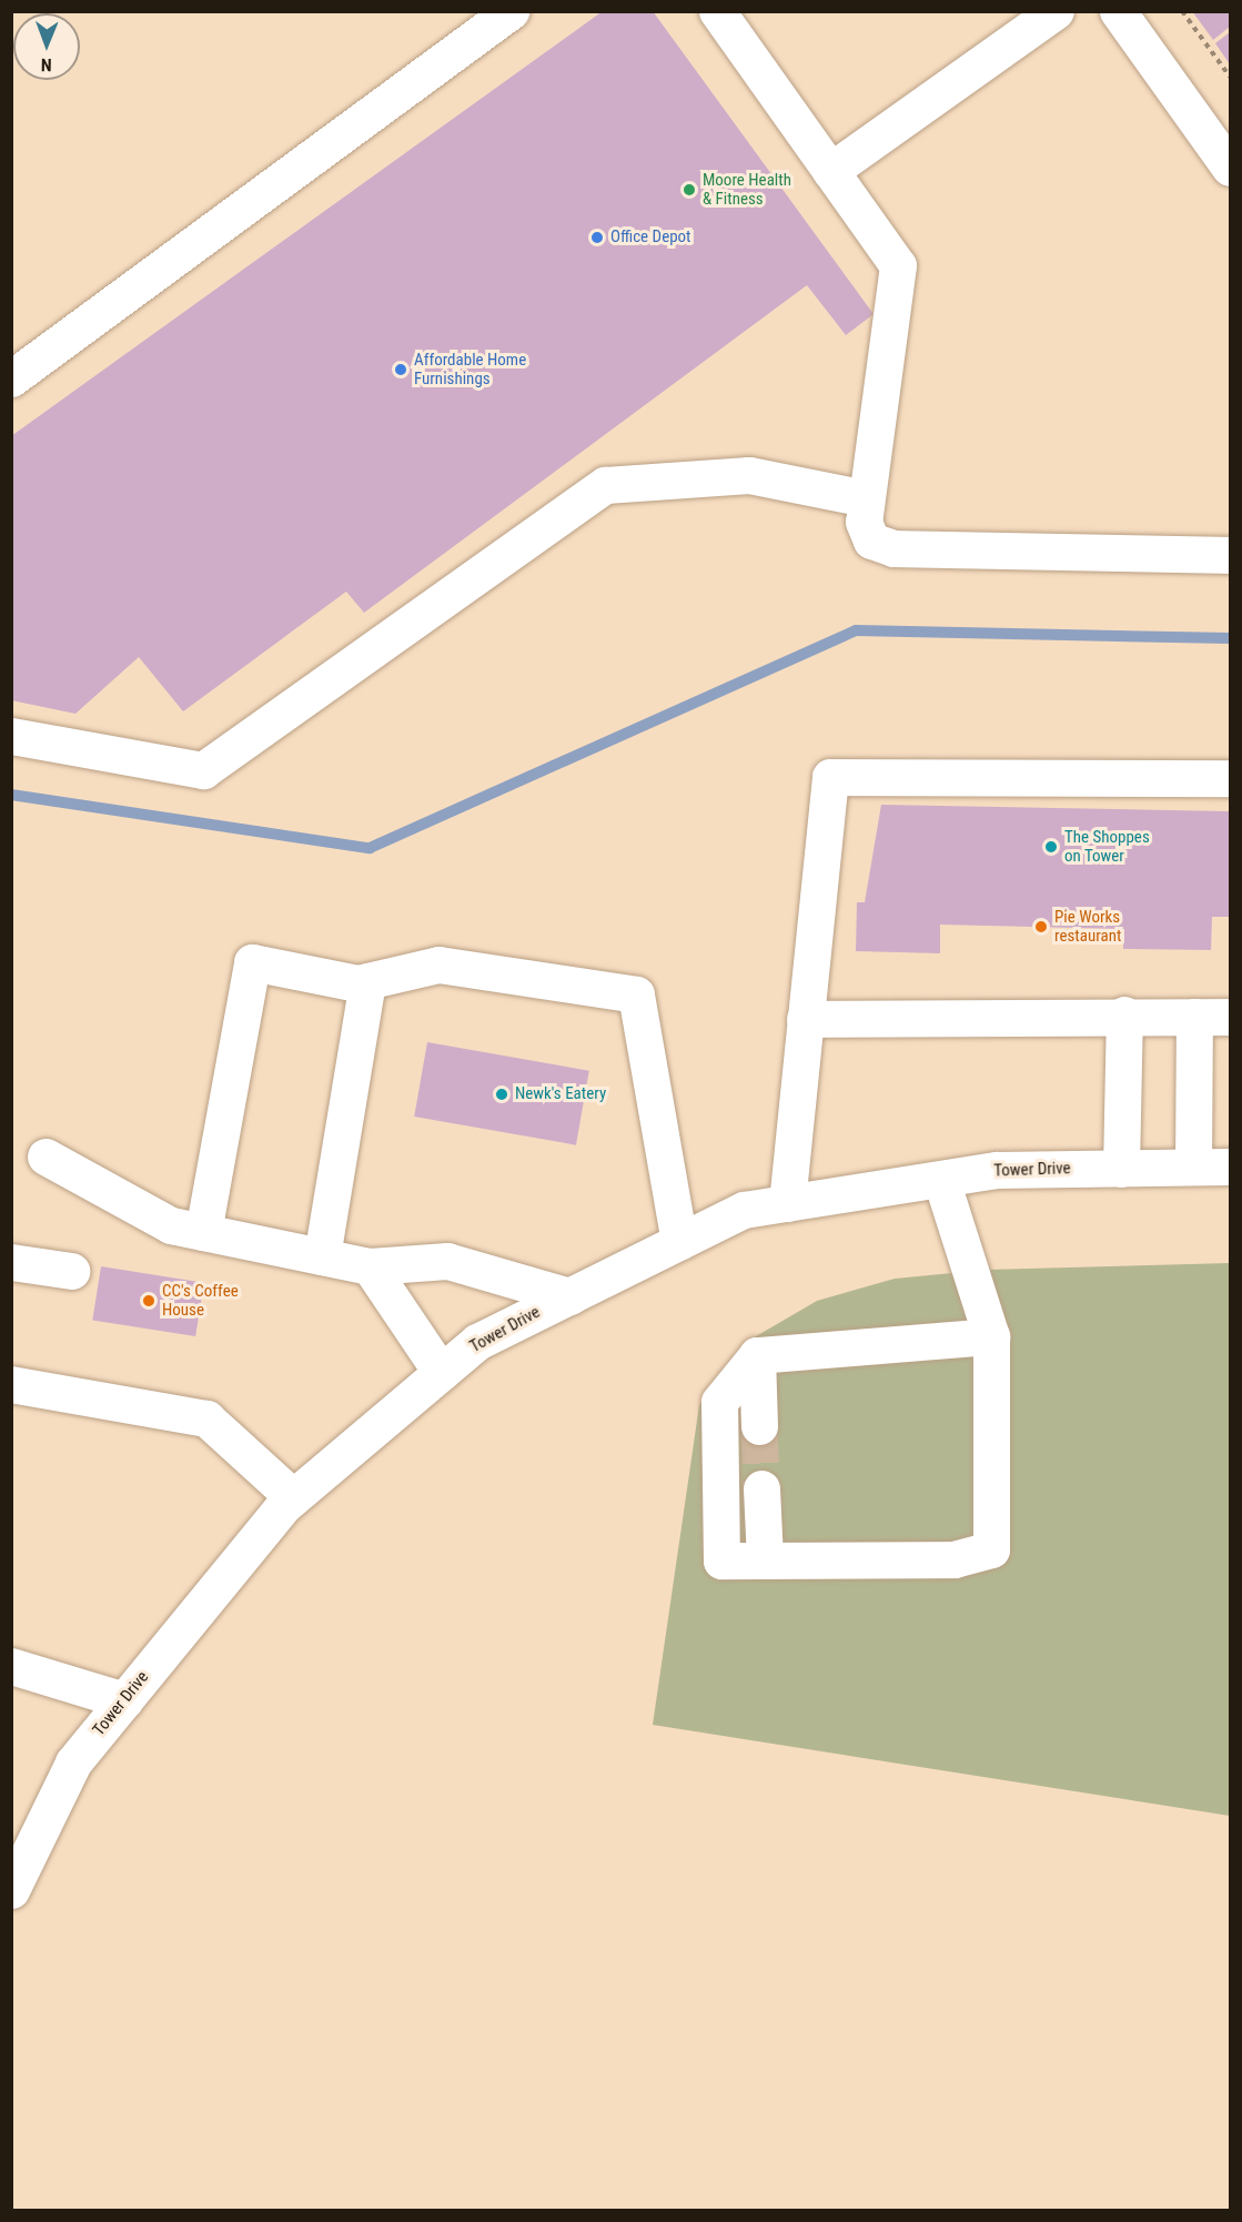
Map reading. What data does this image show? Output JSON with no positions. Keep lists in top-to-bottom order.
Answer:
{
  "streets": {
    "street": ["Tower Drive"]
  },
  "places": [
    "Moore Health & Fitness",
    "Office Depot",
    "Affordable Home Furnishings",
    "The Shoppes on Tower",
    "Pie Works restaurant",
    "Newk's Eatery",
    "CC's Coffee House"
  ],
  "north": "bottom"
}
